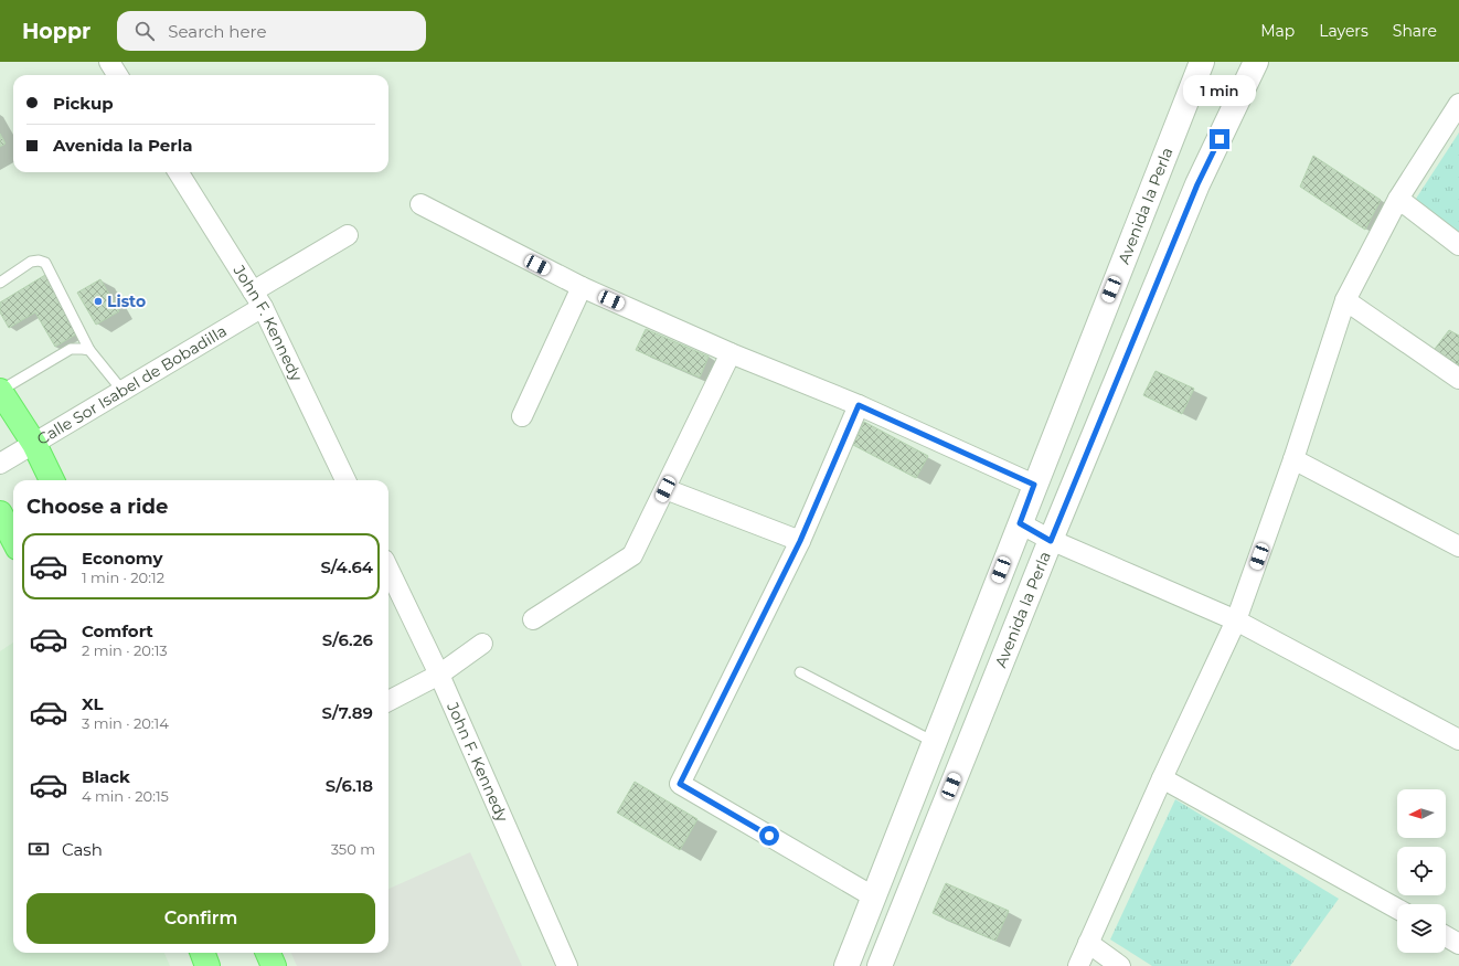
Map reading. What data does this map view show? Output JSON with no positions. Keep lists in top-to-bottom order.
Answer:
{
  "streets": {
    "street": ["Avenida la Perla", "John F. Kennedy", "Calle Sor Isabel de Bobadilla"]
  },
  "crossings": [
    ["John F. Kennedy", "Calle Sor Isabel de Bobadilla"]
  ],
  "places": ["Listo"],
  "north": "left",
  "page": {
    "header": "Hoppr",
    "search": "Search here",
    "nav": ["Map", "Layers", "Share"],
    "bubble": "1 min",
    "banner": ["Pickup", "Avenida la Perla"],
    "heading": "Choose a ride",
    "list": [
      {
        "name": "Economy",
        "note": "1 min · 20:12",
        "value": "S/4.64"
      },
      {
        "name": "Comfort",
        "note": "2 min · 20:13",
        "value": "S/6.26"
      },
      {
        "name": "XL",
        "note": "3 min · 20:14",
        "value": "S/7.89"
      },
      {
        "name": "Black",
        "note": "4 min · 20:15",
        "value": "S/6.18"
      }
    ],
    "pay": ["Cash", "350 m"],
    "buttons": "Confirm"
  }
}
